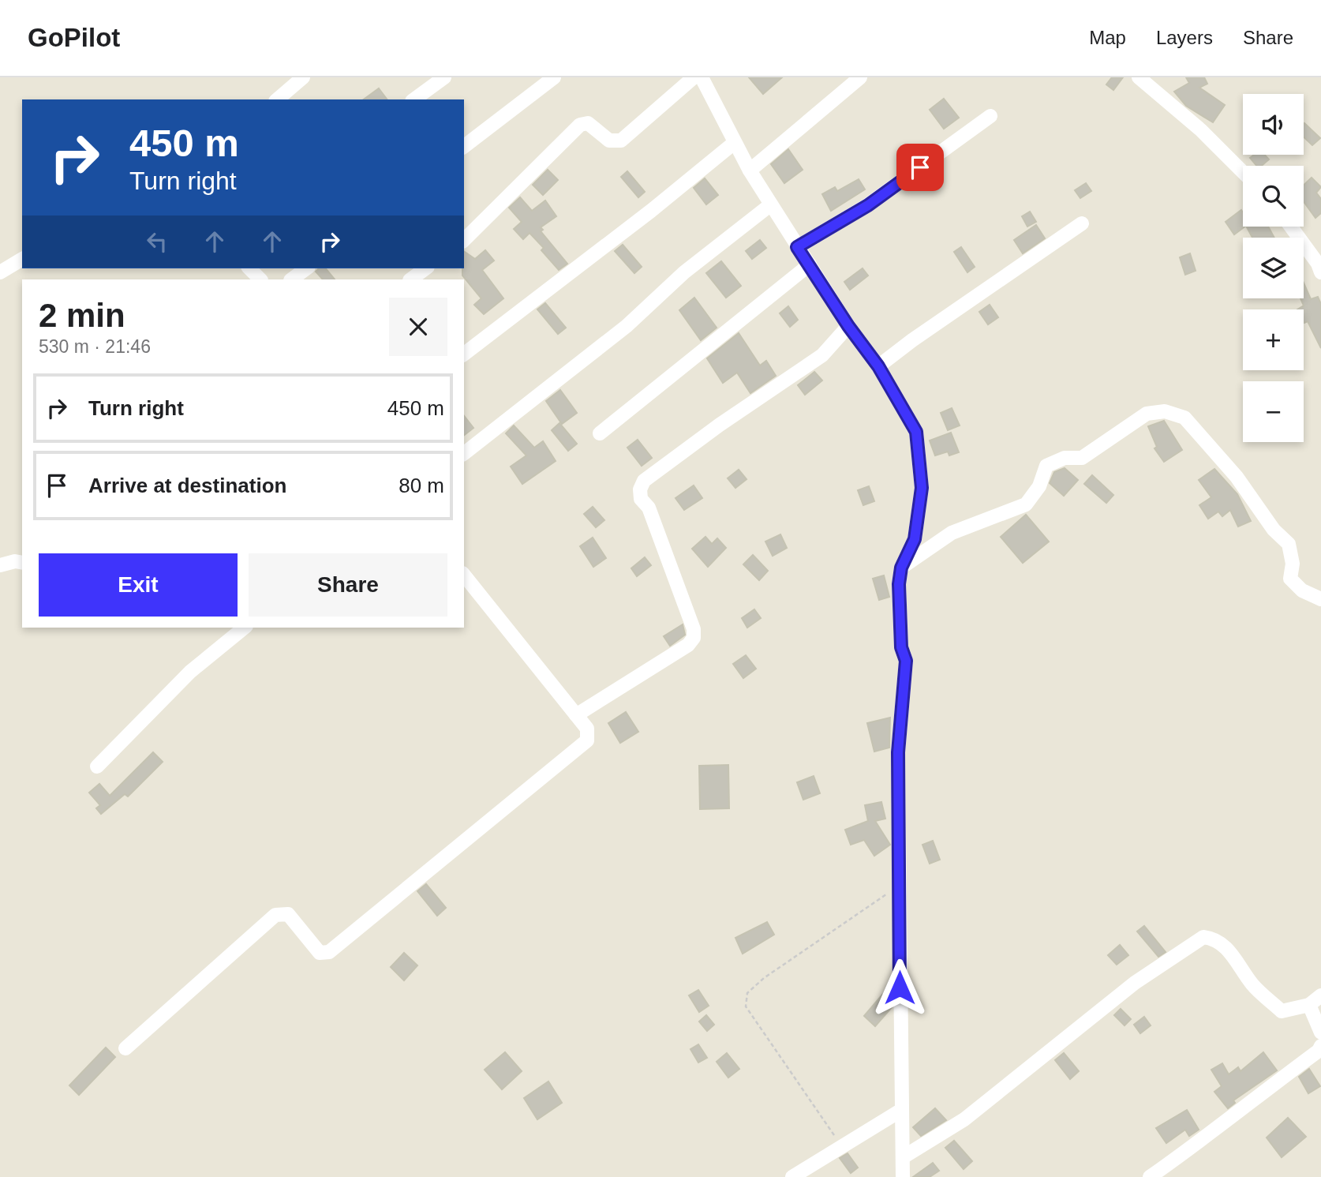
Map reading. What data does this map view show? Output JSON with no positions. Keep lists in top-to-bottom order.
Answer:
{
  "page": {
    "header": "GoPilot",
    "nav": ["Map", "Layers", "Share"],
    "map_buttons": ["+", "−"],
    "turn": ["450 m", "Turn right"],
    "heading": ["2 min", "530 m · 21:46"],
    "list": [
      {
        "name": "Turn right",
        "value": "450 m"
      },
      {
        "name": "Arrive at destination",
        "value": "80 m"
      }
    ],
    "buttons": ["Exit", "Share"]
  }
}
